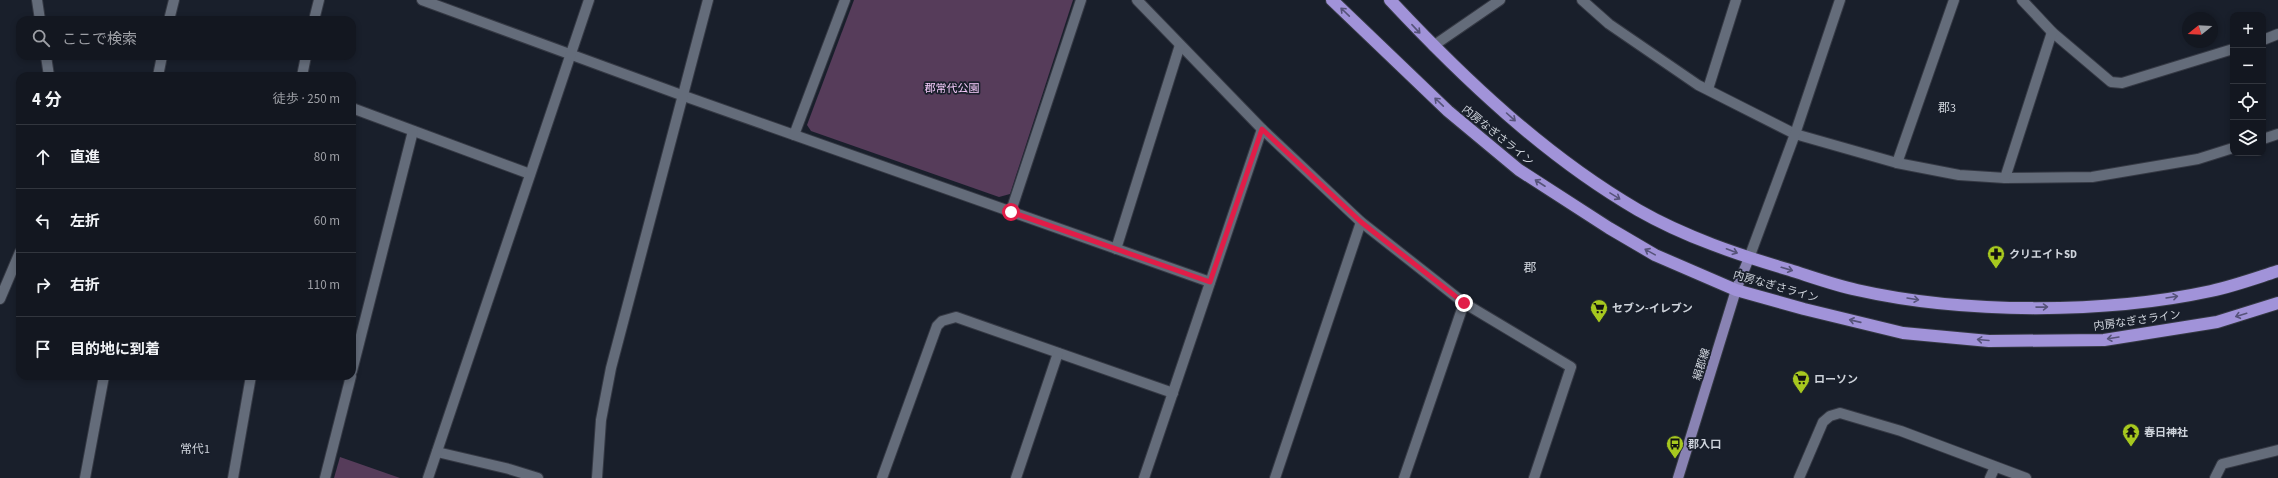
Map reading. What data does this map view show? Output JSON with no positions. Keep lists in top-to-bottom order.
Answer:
{
  "streets": {
    "highway": ["内房なぎさライン"],
    "main road": ["絹郡線"]
  },
  "crossings": [
    ["内房なぎさライン", "絹郡線"]
  ],
  "districts": ["郡3", "郡", "常代1"],
  "parks": ["郡常代公園"],
  "places": {
    "pharmacy": ["クリエイトSD"],
    "supermarket": ["セブン-イレブン", "ローソン"],
    "temple": ["春日神社"],
    "bus stop": ["郡入口"]
  },
  "north": "left",
  "page": {
    "map_buttons": ["+", "−"],
    "search": "ここで検索",
    "heading": ["4 分", "徒歩 · 250 m"],
    "list": [
      ["直進", "80 m"],
      ["左折", "60 m"],
      ["右折", "110 m"],
      "目的地に到着"
    ]
  }
}
